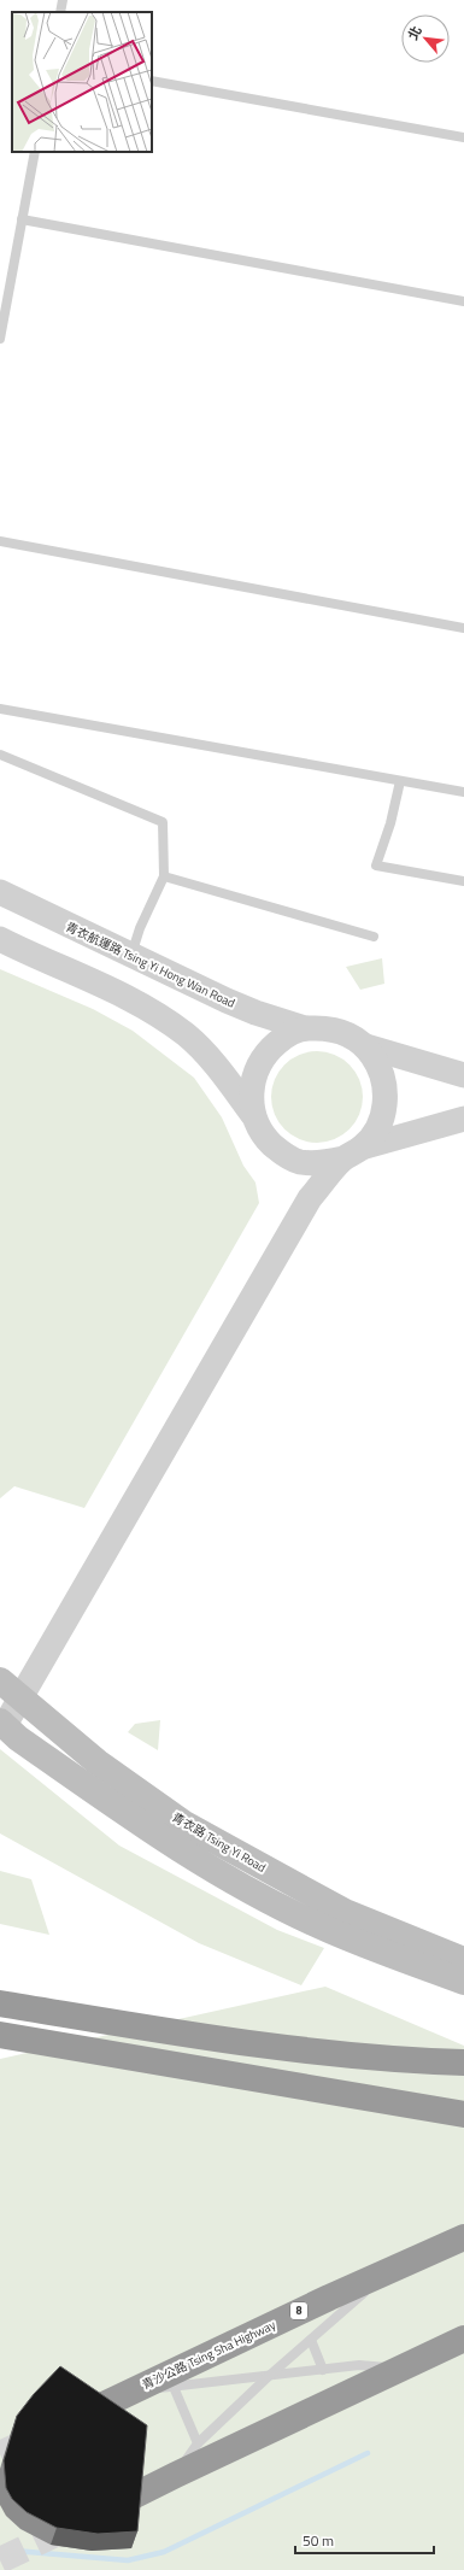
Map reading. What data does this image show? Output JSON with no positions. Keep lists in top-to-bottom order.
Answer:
{
  "streets": {
    "highway": ["8", "青沙公路 Tsing Sha Highway"],
    "main road": ["青衣路 Tsing Yi Road"],
    "street": ["青衣航運路 Tsing Yi Hong Wan Road"]
  },
  "scale_bar": "50 m",
  "north": "top left"
}
